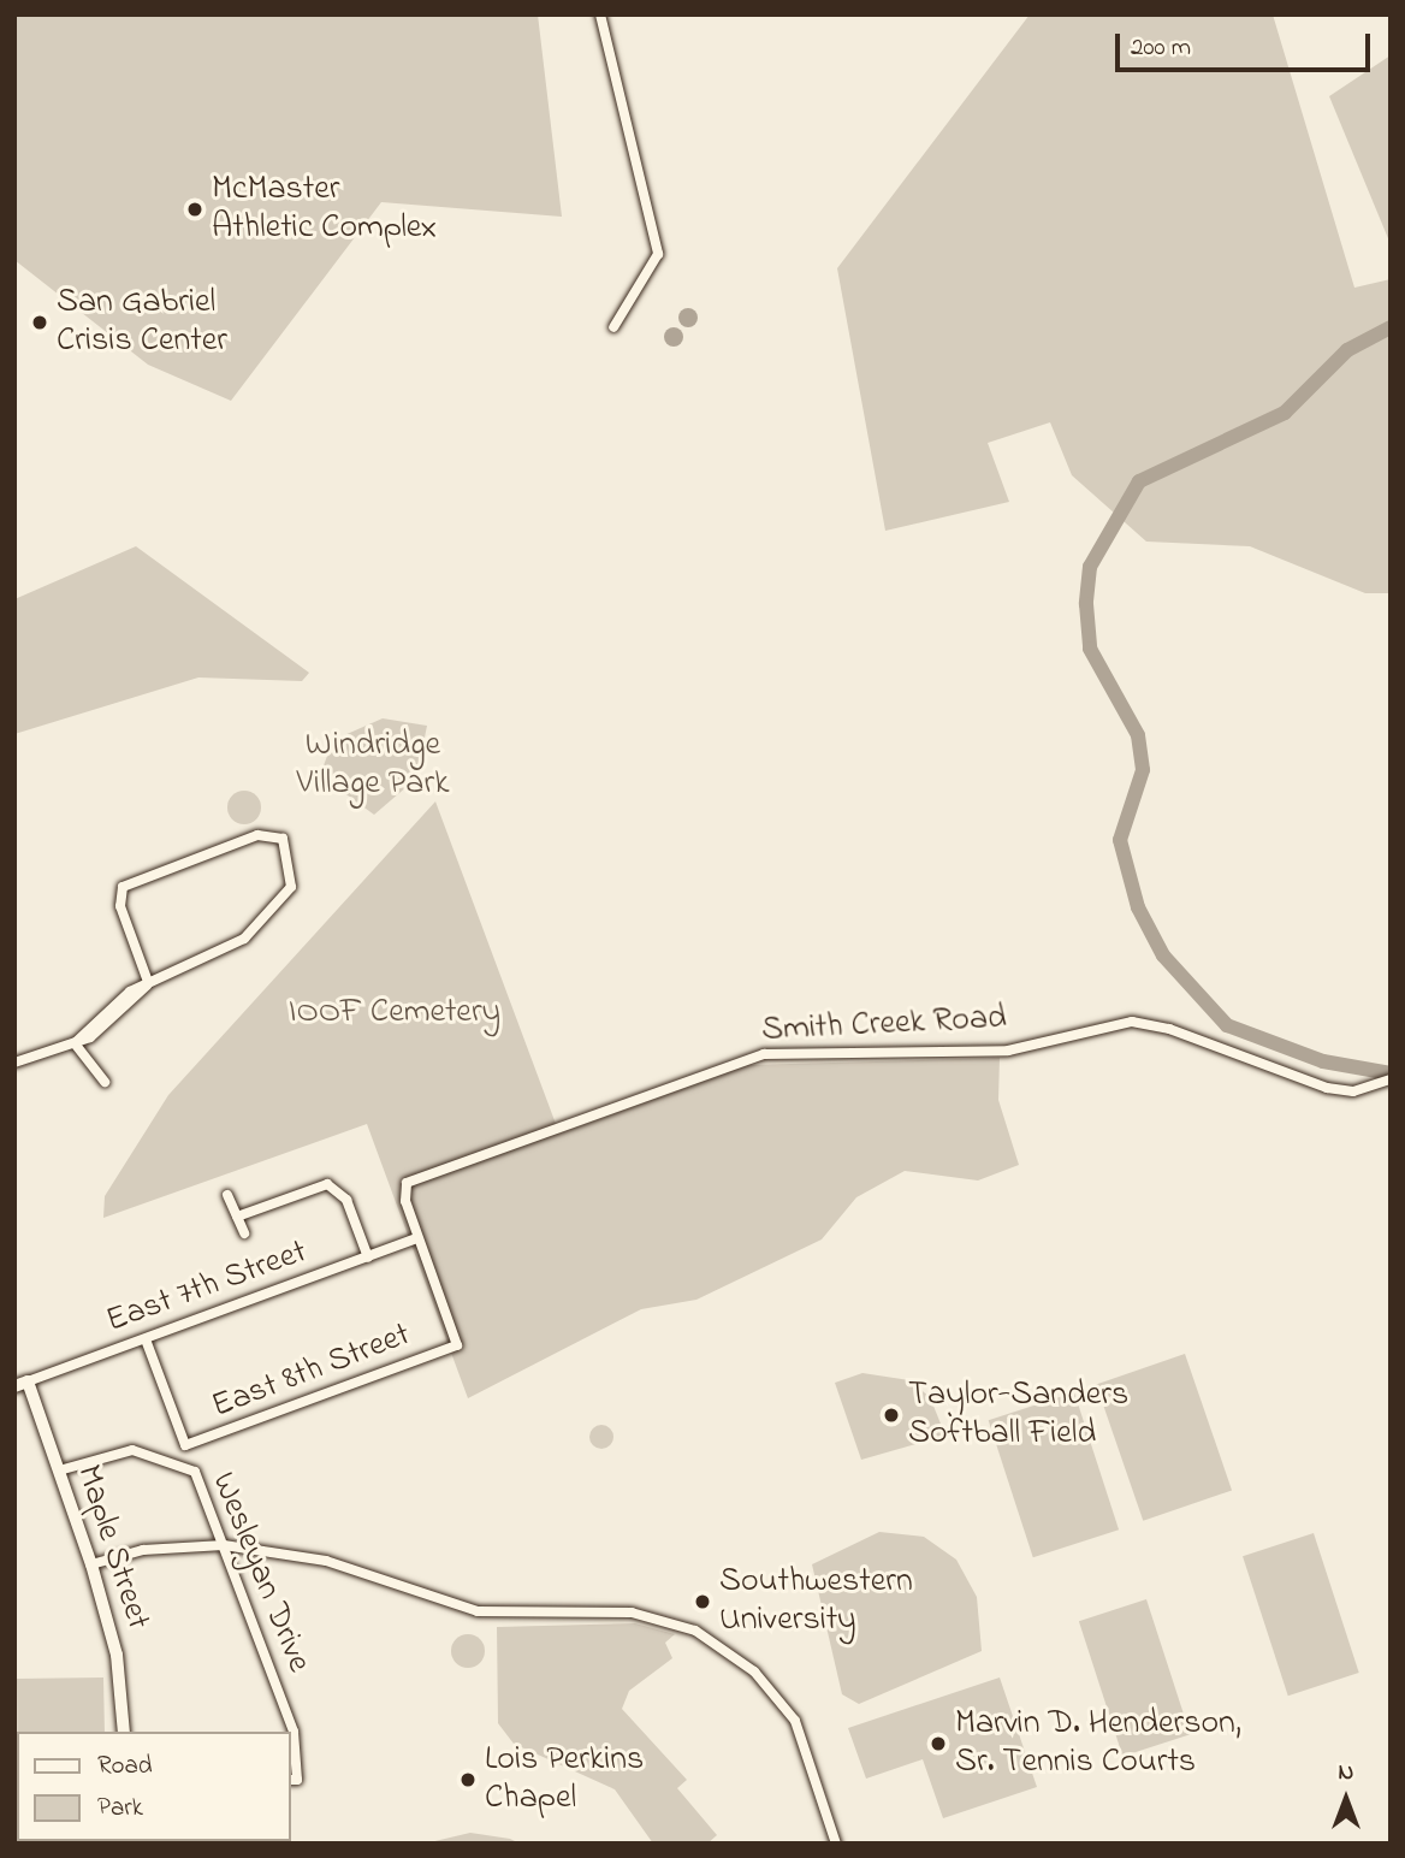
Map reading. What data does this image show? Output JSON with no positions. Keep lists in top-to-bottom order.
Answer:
{
  "streets": {
    "street": [
      "Smith Creek Road",
      "East 7th Street",
      "East 8th Street",
      "Maple Street",
      "Wesleyan Drive"
    ]
  },
  "crossings": [
    ["Smith Creek Road", "East 7th Street"],
    ["Smith Creek Road", "East 8th Street"],
    ["East 7th Street", "East 8th Street"],
    ["East 7th Street", "Maple Street"],
    ["Maple Street", "Wesleyan Drive"]
  ],
  "parks": ["Windridge Village Park", "IOOF Cemetery"],
  "places": [
    "McMaster Athletic Complex",
    "San Gabriel Crisis Center",
    "Taylor-Sanders Softball Field",
    "Southwestern University",
    "Marvin D. Henderson, Sr. Tennis Courts",
    "Lois Perkins Chapel"
  ],
  "legend": ["Road", "Park"],
  "scale_bar": "200 m",
  "north": "top"
}
